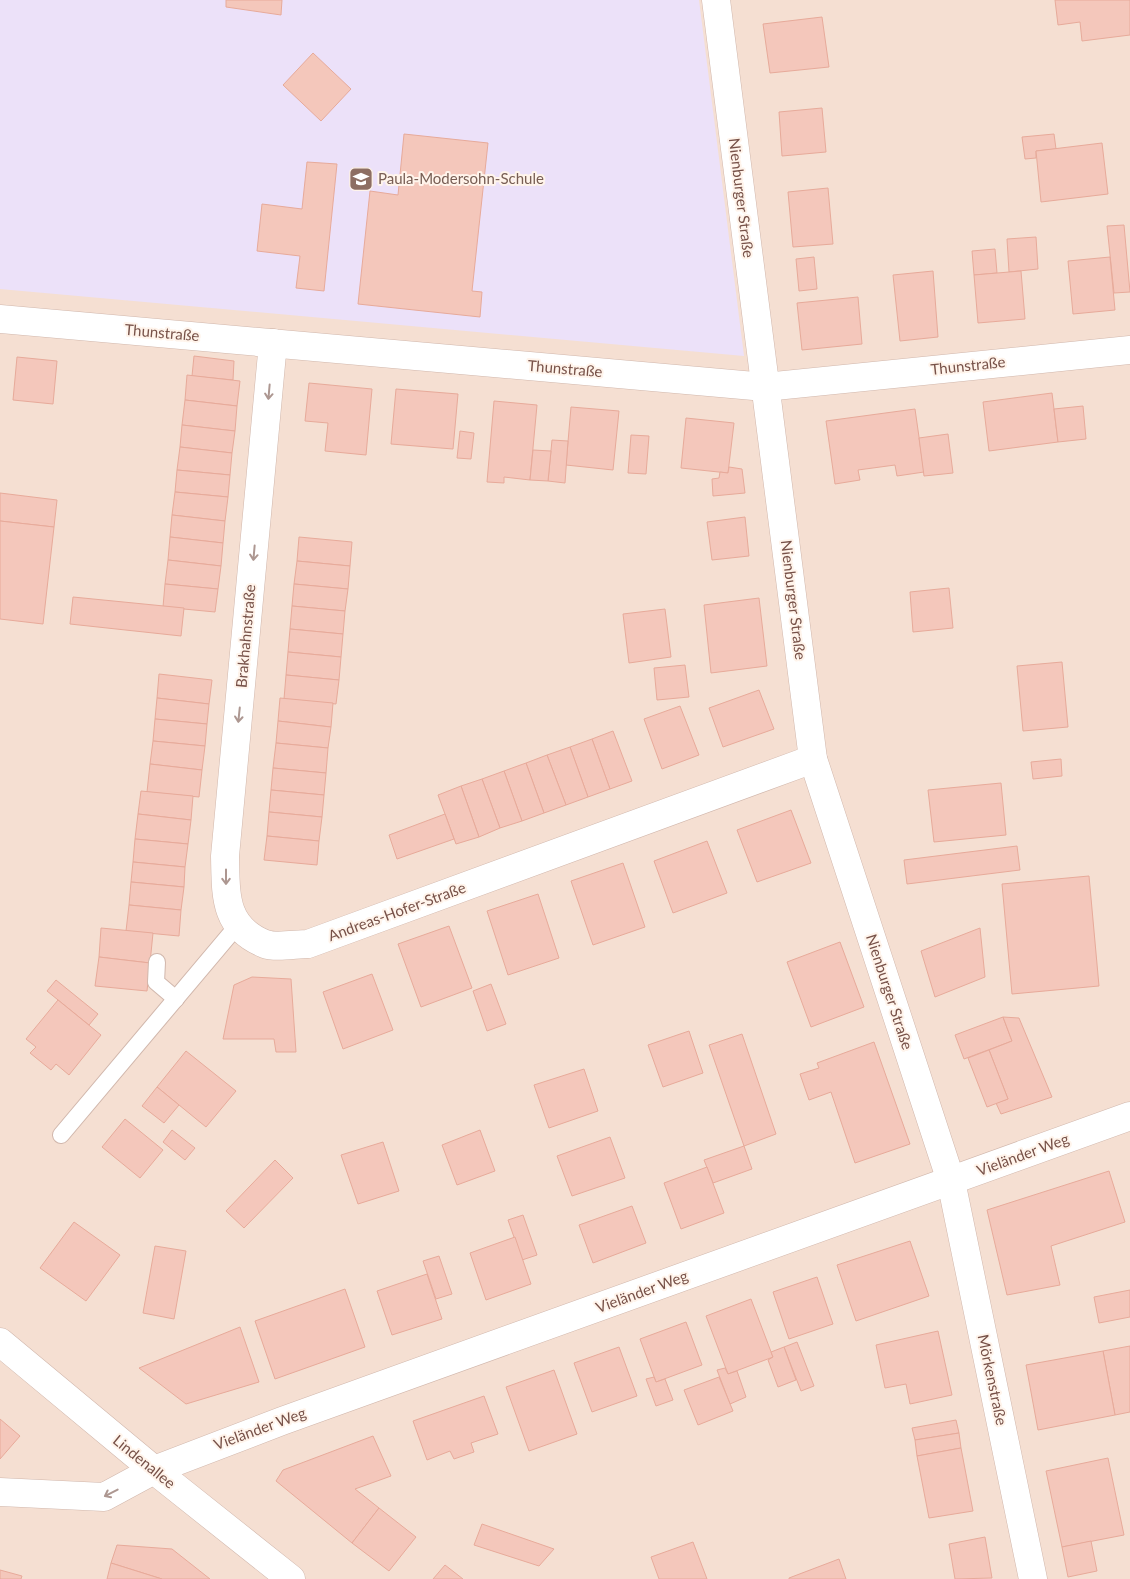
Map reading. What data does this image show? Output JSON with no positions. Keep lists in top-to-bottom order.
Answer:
{
  "streets": {
    "street": [
      "Nienburger Straße",
      "Thunstraße",
      "Brakhahnstraße",
      "Andreas-Hofer-Straße",
      "Vieländer Weg",
      "Mörkenstraße",
      "Lindenallee"
    ]
  },
  "crossings": [
    ["Nienburger Straße", "Thunstraße"],
    ["Nienburger Straße", "Andreas-Hofer-Straße"],
    ["Nienburger Straße", "Vieländer Weg"],
    ["Nienburger Straße", "Mörkenstraße"],
    ["Thunstraße", "Brakhahnstraße"],
    ["Brakhahnstraße", "Andreas-Hofer-Straße"],
    ["Vieländer Weg", "Mörkenstraße"],
    ["Vieländer Weg", "Lindenallee"]
  ],
  "one_way": ["Brakhahnstraße"],
  "places": {
    "school or university": ["Paula-Modersohn-Schule"]
  }
}
